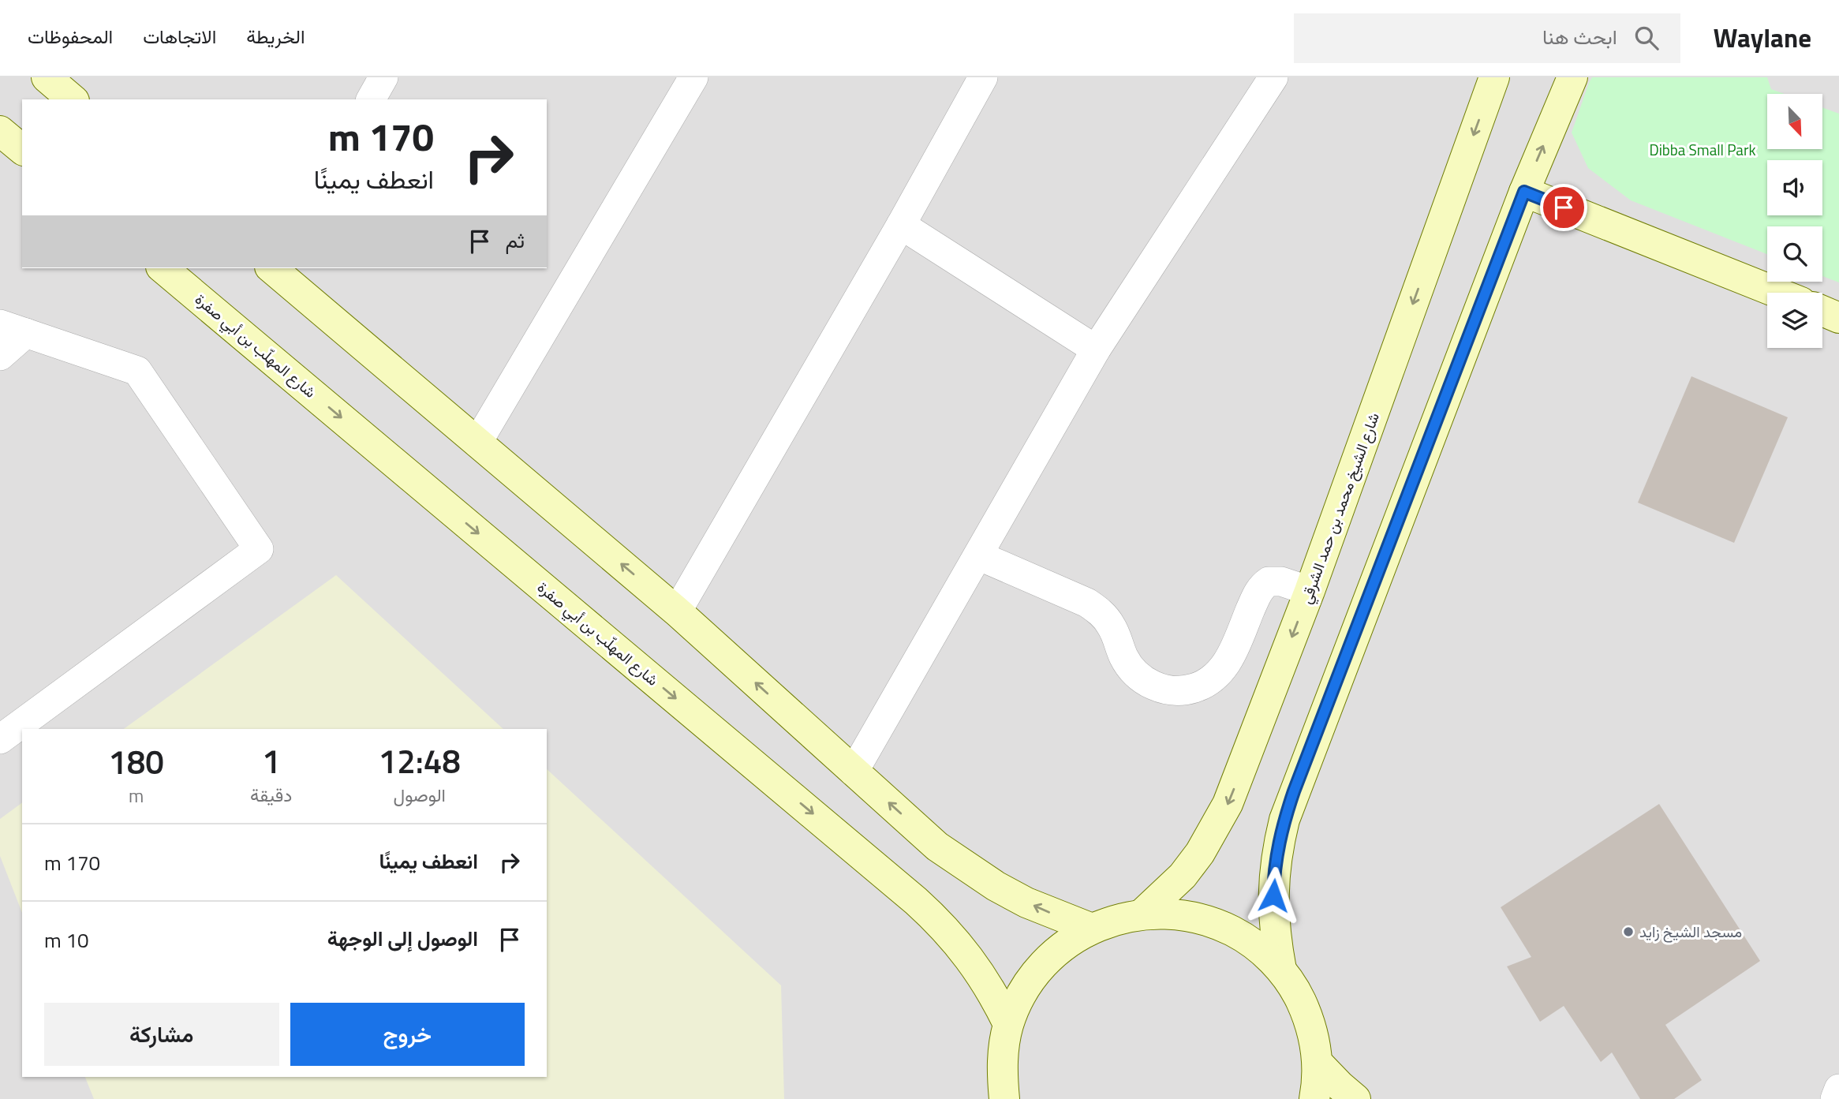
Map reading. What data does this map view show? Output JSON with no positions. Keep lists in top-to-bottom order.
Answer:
{
  "streets": {
    "main road": ["شارع المهلّب بن أبي صفرة", "شارع الشيخ محمد بن حمد الشرقي"]
  },
  "parks": ["Dibba Small Park"],
  "places": ["مسجد الشيخ زايد"],
  "north": "bottom right",
  "page": {
    "header": "Waylane",
    "search": "ابحث هنا",
    "nav": ["الخريطة", "الاتجاهات", "المحفوظات"],
    "turn": ["170 m", "انعطف يمينًا"],
    "then": "ثم",
    "eta": [
      "12:48",
      "الوصول",
      "1",
      "دقيقة",
      "180",
      "m"
    ],
    "list": [
      {
        "name": "انعطف يمينًا",
        "value": "170 m"
      },
      {
        "name": "الوصول إلى الوجهة",
        "value": "10 m"
      }
    ],
    "buttons": ["خروج", "مشاركة"]
  }
}
